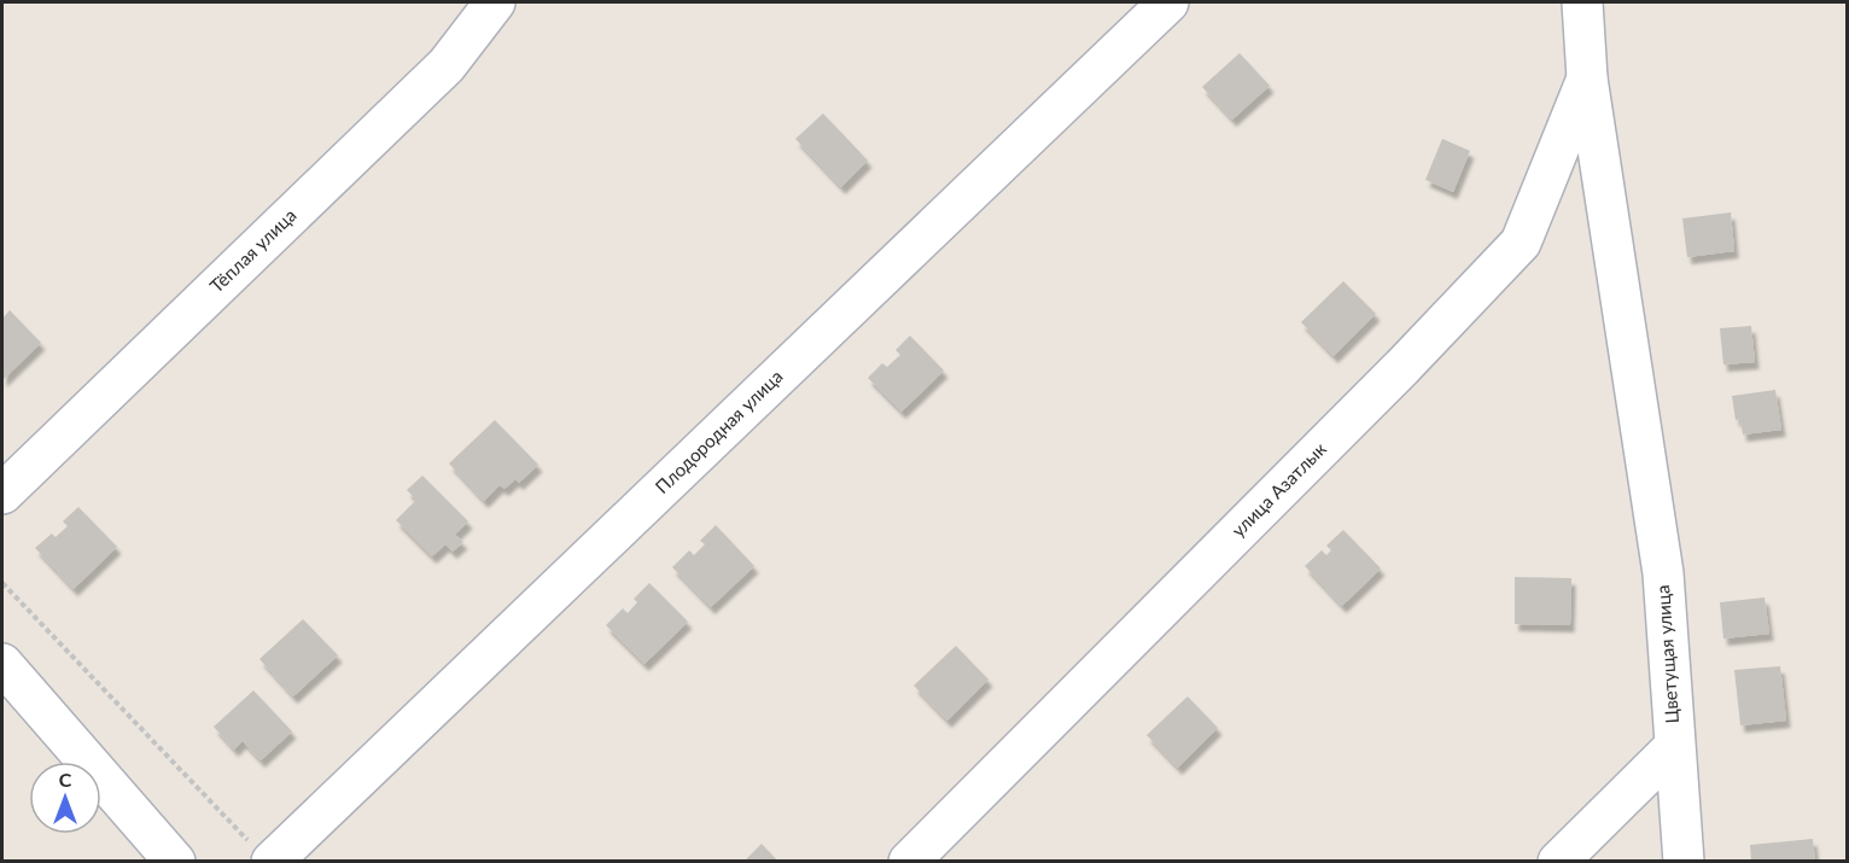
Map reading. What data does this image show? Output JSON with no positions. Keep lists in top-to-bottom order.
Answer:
{
  "streets": {
    "street": [
      "Тёплая улица",
      "Плодородная улица",
      "улица Азатлык",
      "Цветущая улица"
    ]
  },
  "crossings": [
    ["улица Азатлык", "Цветущая улица"]
  ],
  "north": "top"
}
